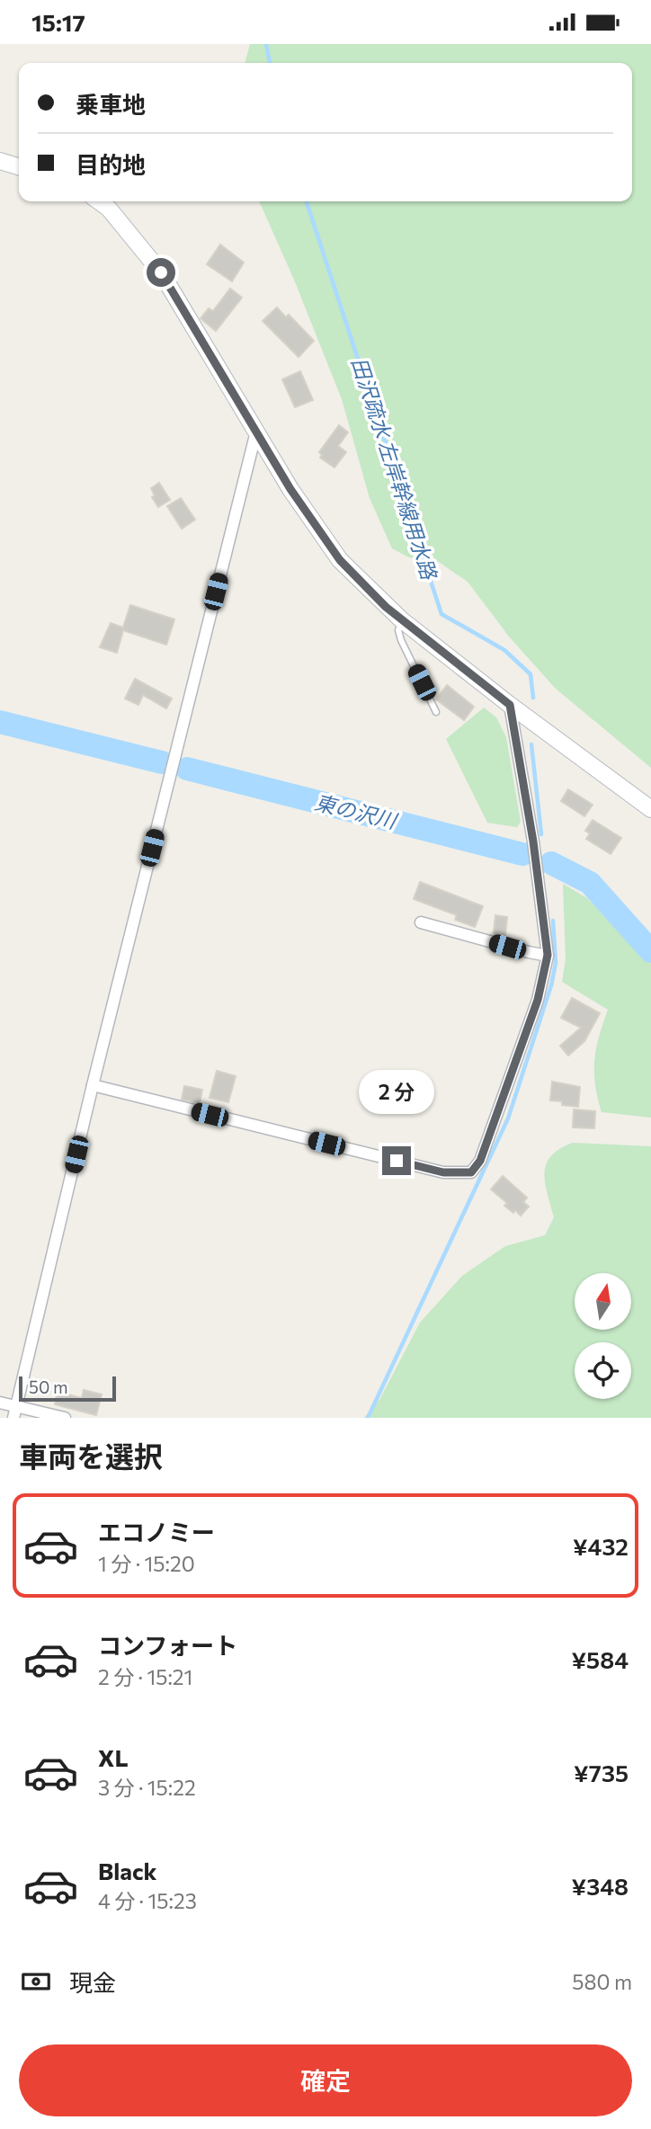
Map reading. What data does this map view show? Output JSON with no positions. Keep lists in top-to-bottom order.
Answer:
{
  "water": ["田沢疏水 左岸幹線用水路", "東の沢川"],
  "scale_bar": "50 m",
  "north": "top",
  "page": {
    "status": "15:17",
    "banner": ["乗車地", "目的地"],
    "bubble": "2 分",
    "scale": "50 m",
    "heading": "車両を選択",
    "list": [
      {
        "name": "エコノミー",
        "note": "1 分 · 15:20",
        "value": "¥432"
      },
      {
        "name": "コンフォート",
        "note": "2 分 · 15:21",
        "value": "¥584"
      },
      {
        "name": "XL",
        "note": "3 分 · 15:22",
        "value": "¥735"
      },
      {
        "name": "Black",
        "note": "4 分 · 15:23",
        "value": "¥348"
      }
    ],
    "pay": ["現金", "580 m"],
    "buttons": "確定"
  }
}
